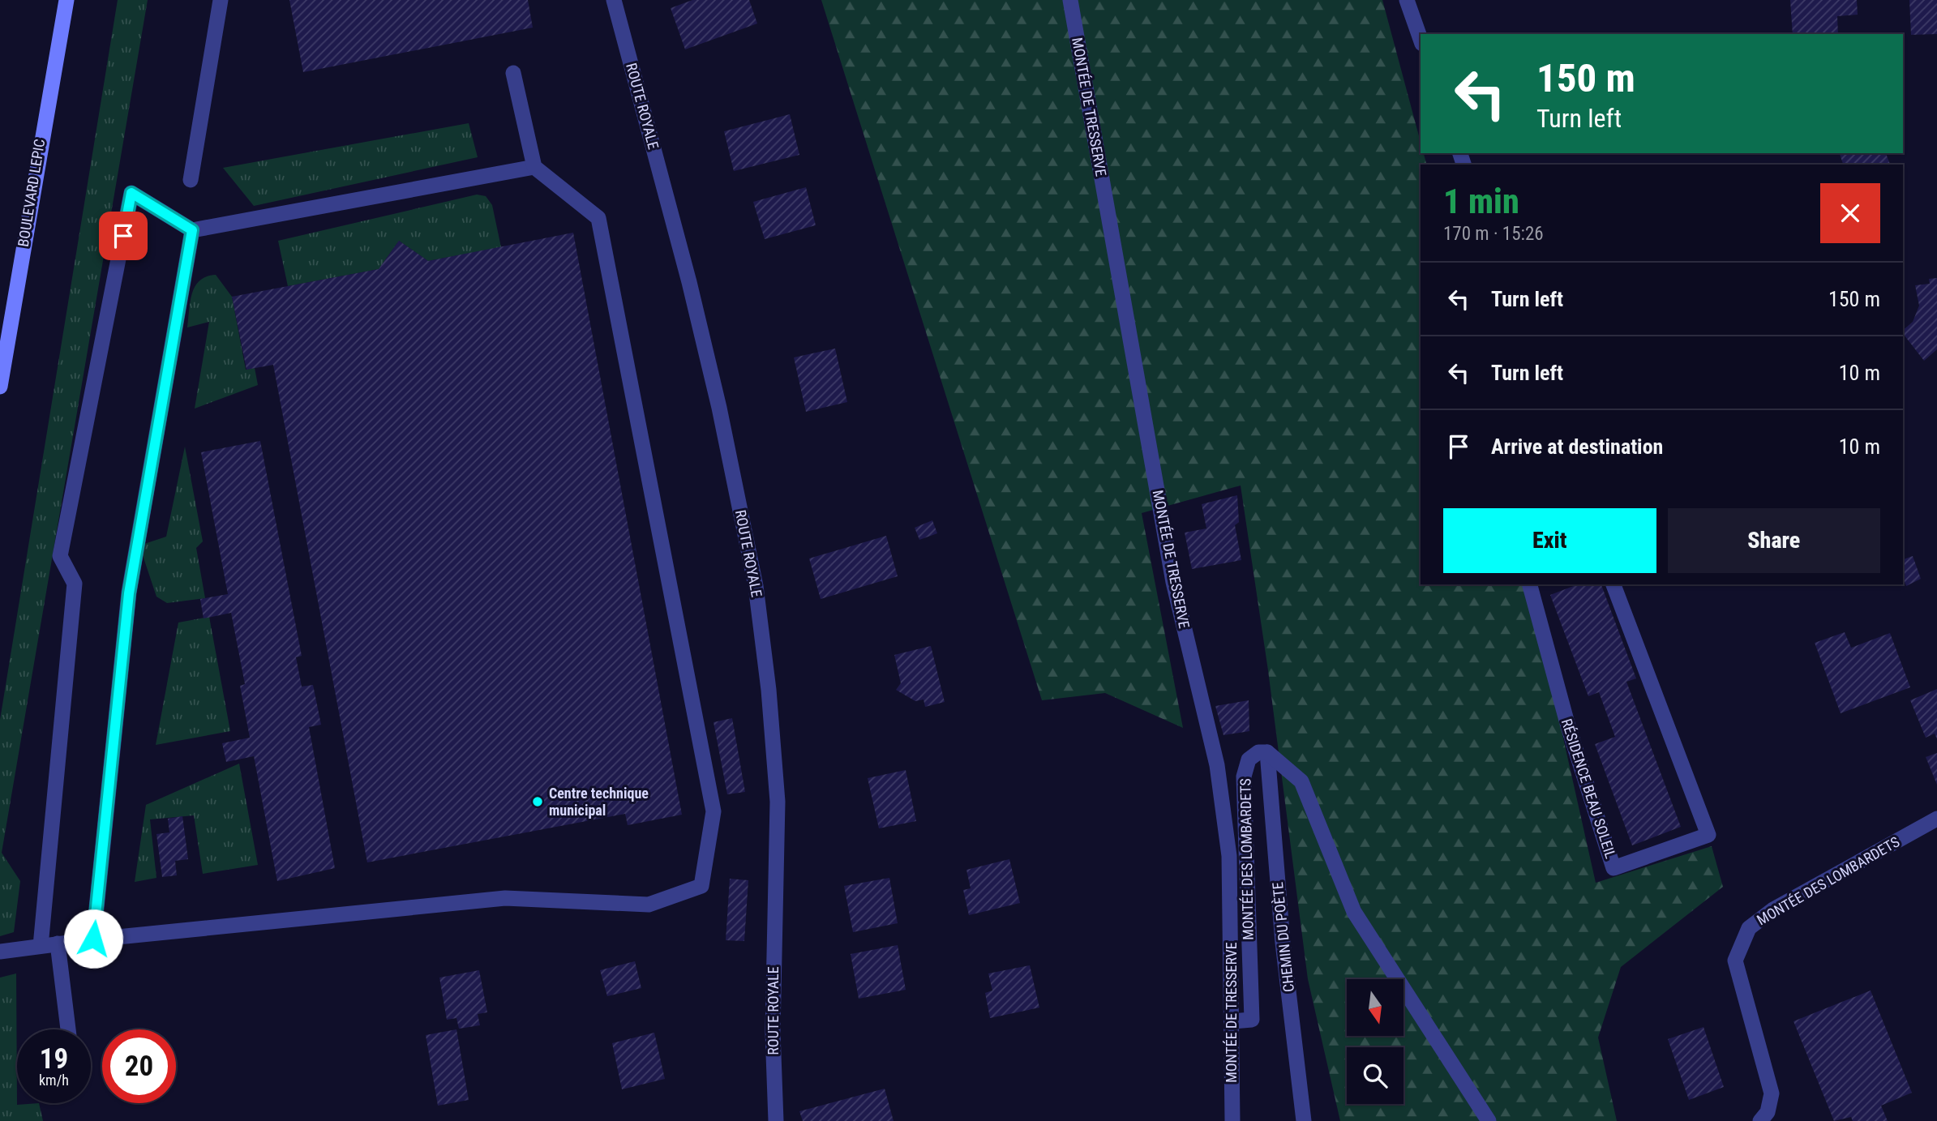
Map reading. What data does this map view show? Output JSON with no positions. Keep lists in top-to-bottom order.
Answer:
{
  "streets": {
    "main road": ["BOULEVARD LEPIC"],
    "street": [
      "ROUTE ROYALE",
      "MONTÉE DE TRESSERVE",
      "RÉSIDENCE BEAU SOLEIL",
      "MONTÉE DES LOMBARDETS",
      "CHEMIN DU POÈTE"
    ]
  },
  "crossings": [
    ["MONTÉE DE TRESSERVE", "MONTÉE DES LOMBARDETS"],
    ["MONTÉE DES LOMBARDETS", "CHEMIN DU POÈTE"]
  ],
  "places": ["Centre technique municipal"],
  "north": "bottom",
  "page": {
    "turn": ["150 m", "Turn left"],
    "heading": ["1 min", "170 m · 15:26"],
    "list": [
      {
        "name": "Turn left",
        "value": "150 m"
      },
      {
        "name": "Turn left",
        "value": "10 m"
      },
      {
        "name": "Arrive at destination",
        "value": "10 m"
      }
    ],
    "buttons": ["Exit", "Share"],
    "speed": "19 km/h",
    "limit": "20"
  }
}
